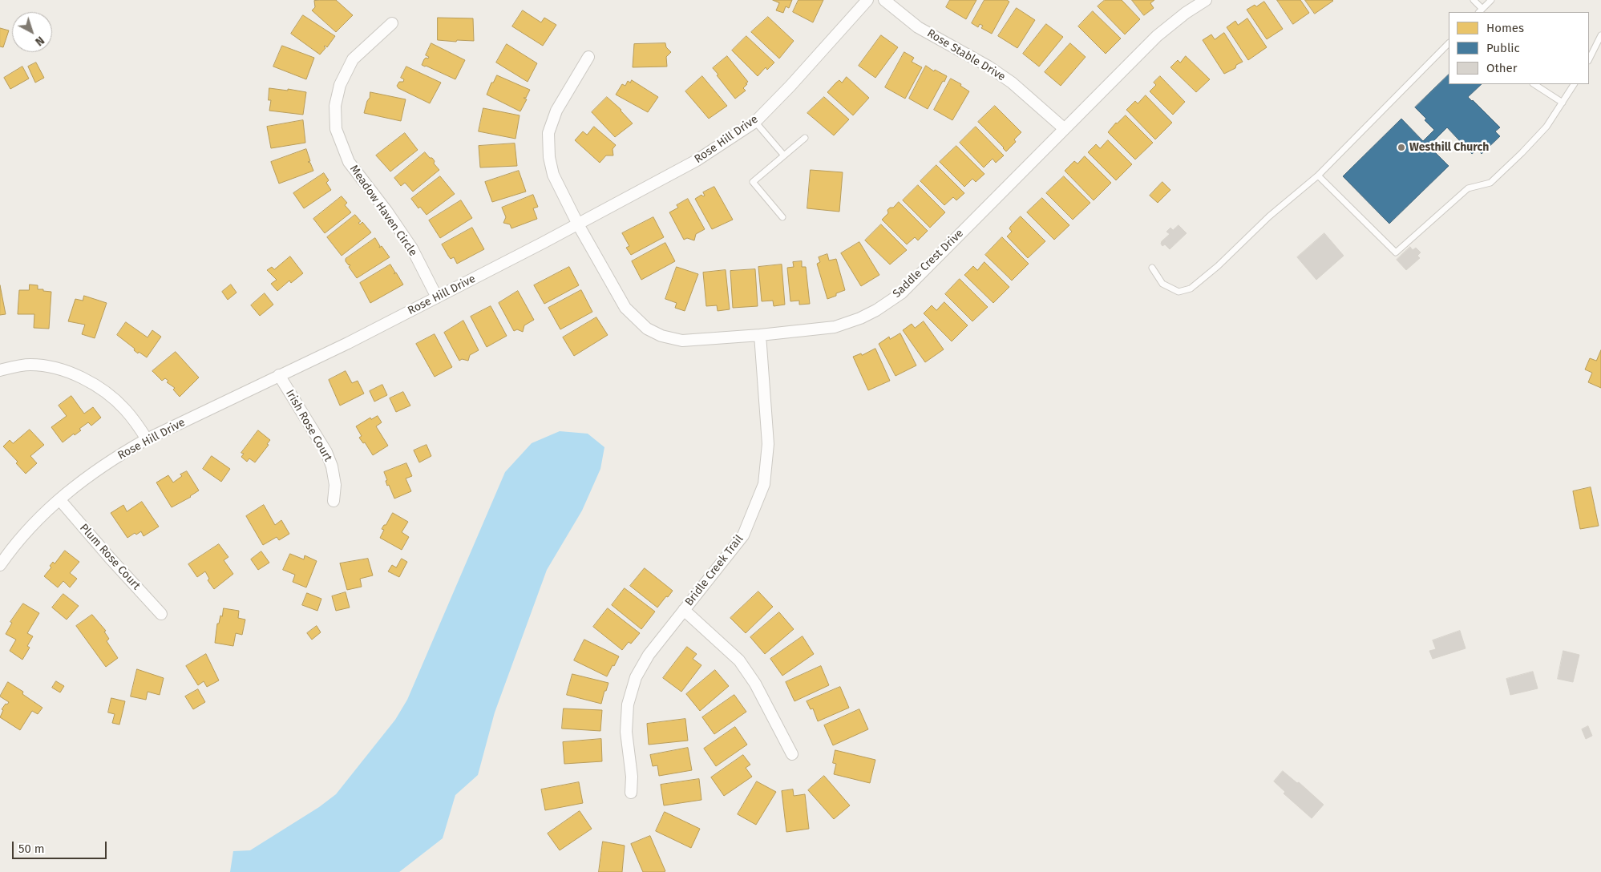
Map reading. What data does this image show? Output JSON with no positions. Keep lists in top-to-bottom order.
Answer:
{
  "streets": {
    "street": [
      "Rose Stable Drive",
      "Rose Hill Drive",
      "Meadow Haven Circle",
      "Saddle Crest Drive",
      "Irish Rose Court",
      "Plum Rose Court",
      "Bridle Creek Trail"
    ]
  },
  "crossings": [
    ["Rose Stable Drive", "Saddle Crest Drive"],
    ["Rose Hill Drive", "Meadow Haven Circle"],
    ["Rose Hill Drive", "Saddle Crest Drive"],
    ["Rose Hill Drive", "Irish Rose Court"],
    ["Rose Hill Drive", "Plum Rose Court"],
    ["Saddle Crest Drive", "Bridle Creek Trail"]
  ],
  "places": ["Westhill Church"],
  "legend": ["Homes", "Public", "Other"],
  "scale_bar": "50 m",
  "north": "bottom right"
}
